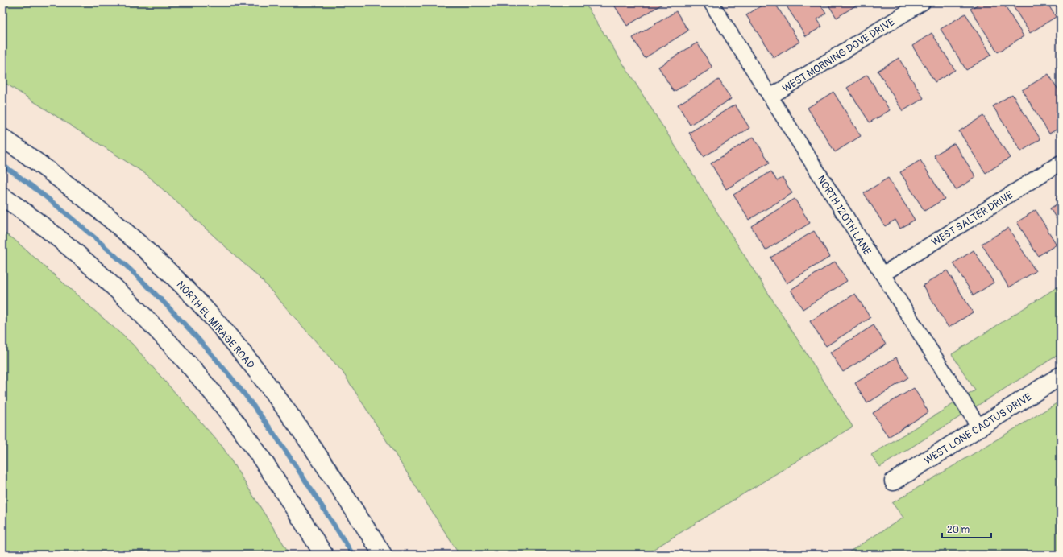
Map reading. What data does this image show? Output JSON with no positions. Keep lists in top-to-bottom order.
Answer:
{
  "streets": {
    "main road": ["NORTH EL MIRAGE ROAD", "WEST LONE CACTUS DRIVE"],
    "street": ["WEST MORNING DOVE DRIVE", "NORTH 120TH LANE", "WEST SALTER DRIVE"]
  },
  "crossings": [
    ["WEST MORNING DOVE DRIVE", "NORTH 120TH LANE"],
    ["NORTH 120TH LANE", "WEST SALTER DRIVE"],
    ["NORTH 120TH LANE", "WEST LONE CACTUS DRIVE"]
  ],
  "scale_bar": "20 m"
}
